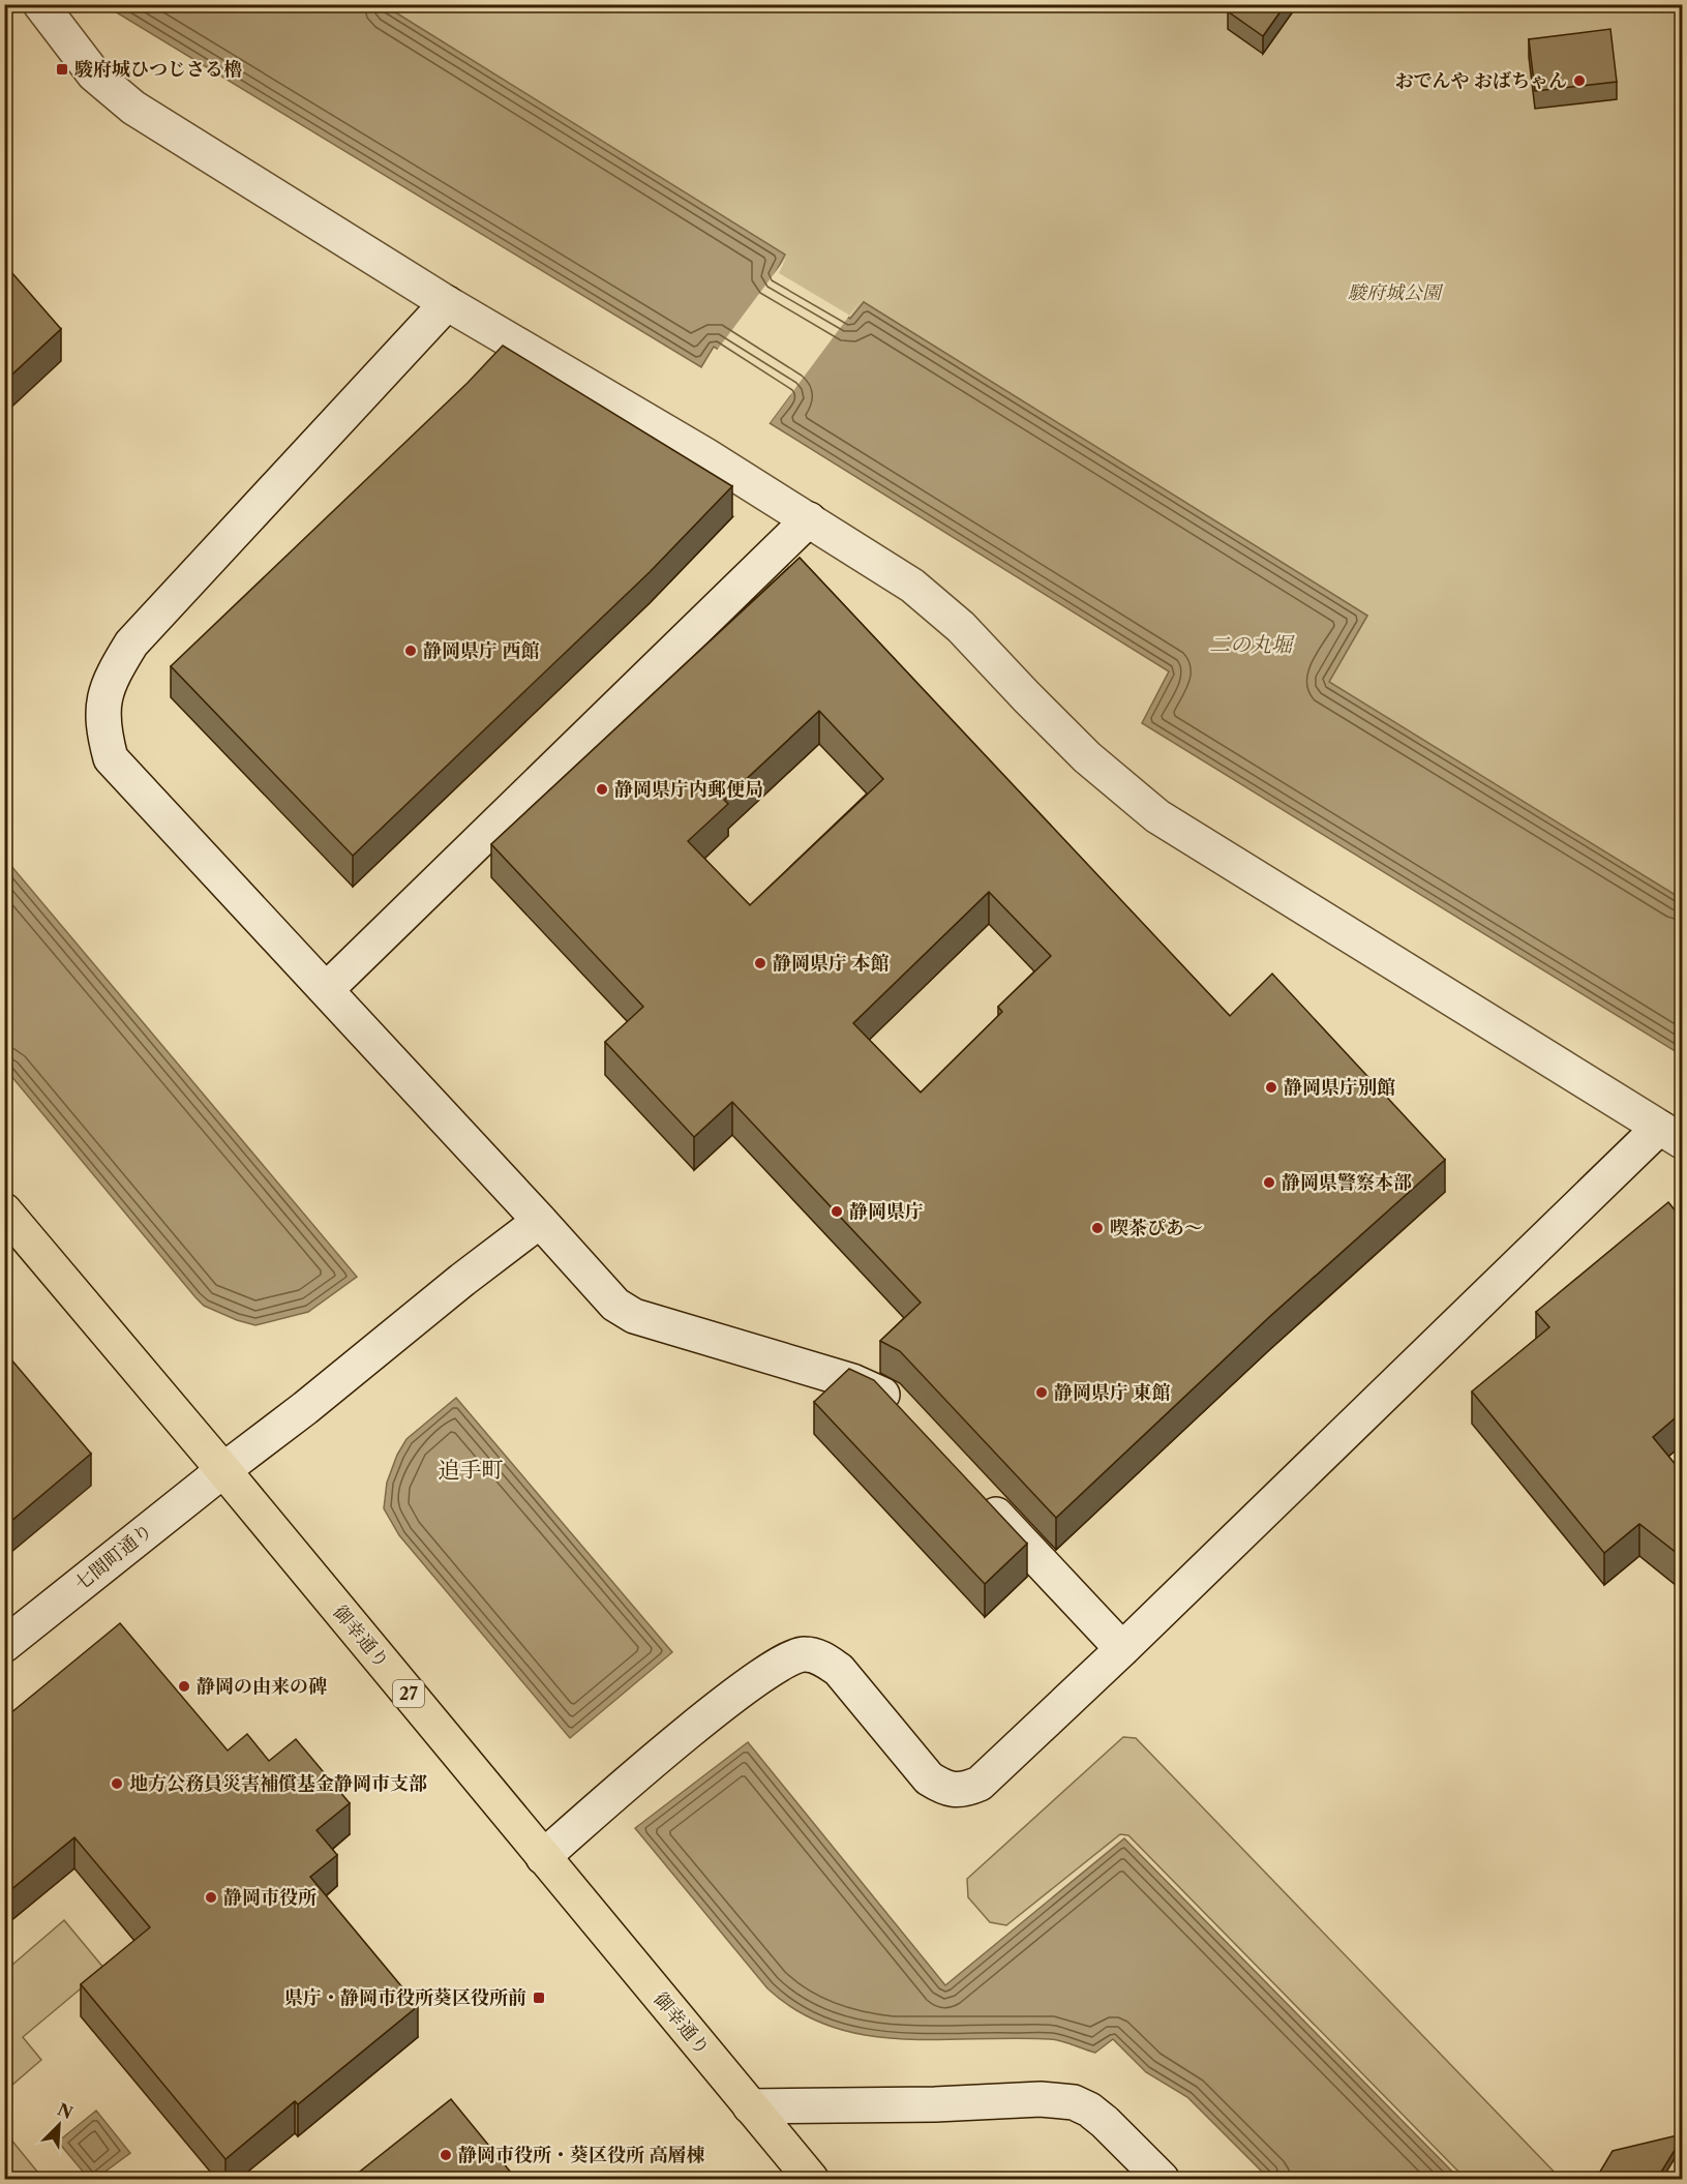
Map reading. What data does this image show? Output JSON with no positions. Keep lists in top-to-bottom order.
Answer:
{
  "streets": {
    "main road": ["御幸通り", "27"],
    "street": ["七間町通り"]
  },
  "crossings": [
    ["七間町通り", "御幸通り"]
  ],
  "districts": ["追手町"],
  "water": ["二の丸堀"],
  "parks": ["駿府城公園"],
  "places": {
    "transit": ["駿府城ひつじさる櫓", "県庁・静岡市役所葵区役所前"],
    "other": [
      "おでんや おばちゃん",
      "静岡県庁 西館",
      "静岡県庁内郵便局",
      "静岡県庁 本館",
      "静岡県庁別館",
      "静岡県警察本部",
      "静岡県庁",
      "喫茶ぴあ〜",
      "静岡県庁 東館",
      "静岡の由来の碑",
      "地方公務員災害補償基金静岡市支部",
      "静岡市役所",
      "静岡市役所・葵区役所 高層棟"
    ]
  },
  "north": "top right"
}
